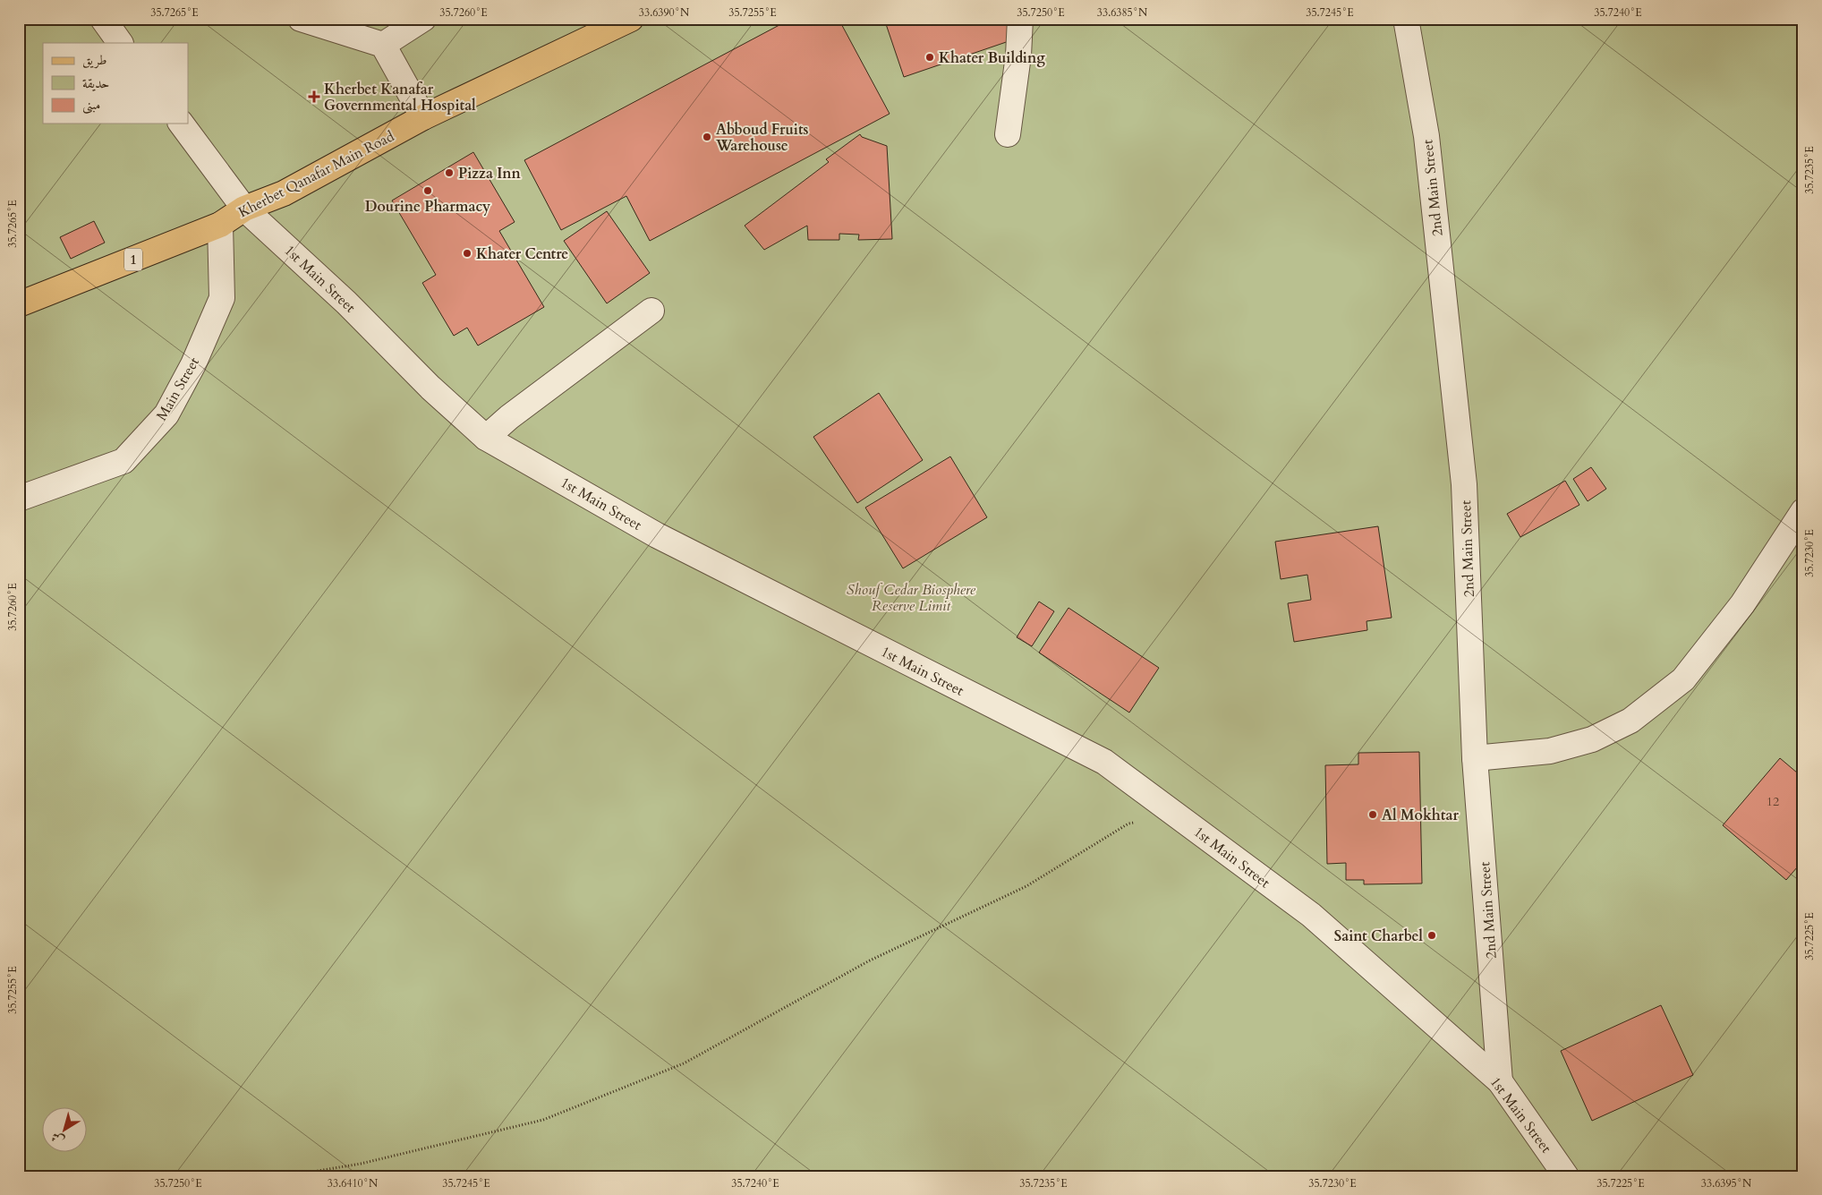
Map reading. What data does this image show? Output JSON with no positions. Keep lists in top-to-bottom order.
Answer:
{
  "streets": {
    "main road": ["Kherbet Qanafar Main Road", "1"],
    "street": ["2nd Main Street", "1st Main Street", "Main Street"]
  },
  "crossings": [
    ["Kherbet Qanafar Main Road", "1st Main Street"],
    ["Kherbet Qanafar Main Road", "Main Street"],
    ["2nd Main Street", "1st Main Street"]
  ],
  "parks": ["Shouf Cedar Biosphere Reserve Limit"],
  "places": {
    "other": [
      "Khater Building",
      "Abboud Fruits Warehouse",
      "Pizza Inn",
      "Dourine Pharmacy",
      "Khater Centre",
      "Al Mokhtar",
      "Saint Charbel"
    ],
    "health": ["Kherbet Kanafar Governmental Hospital"]
  },
  "house_numbers": ["12"],
  "legend": ["طريق", "حديقة", "مبنى"],
  "north": "bottom left",
  "coordinates": [
    "35.7265°E",
    "35.7260°E",
    "33.6390°N",
    "35.7255°E",
    "35.7250°E",
    "33.6385°N",
    "35.7245°E",
    "35.7240°E",
    "35.7235°E",
    "35.7230°E",
    "35.7225°E",
    "33.6410°N",
    "33.6395°N"
  ]
}
